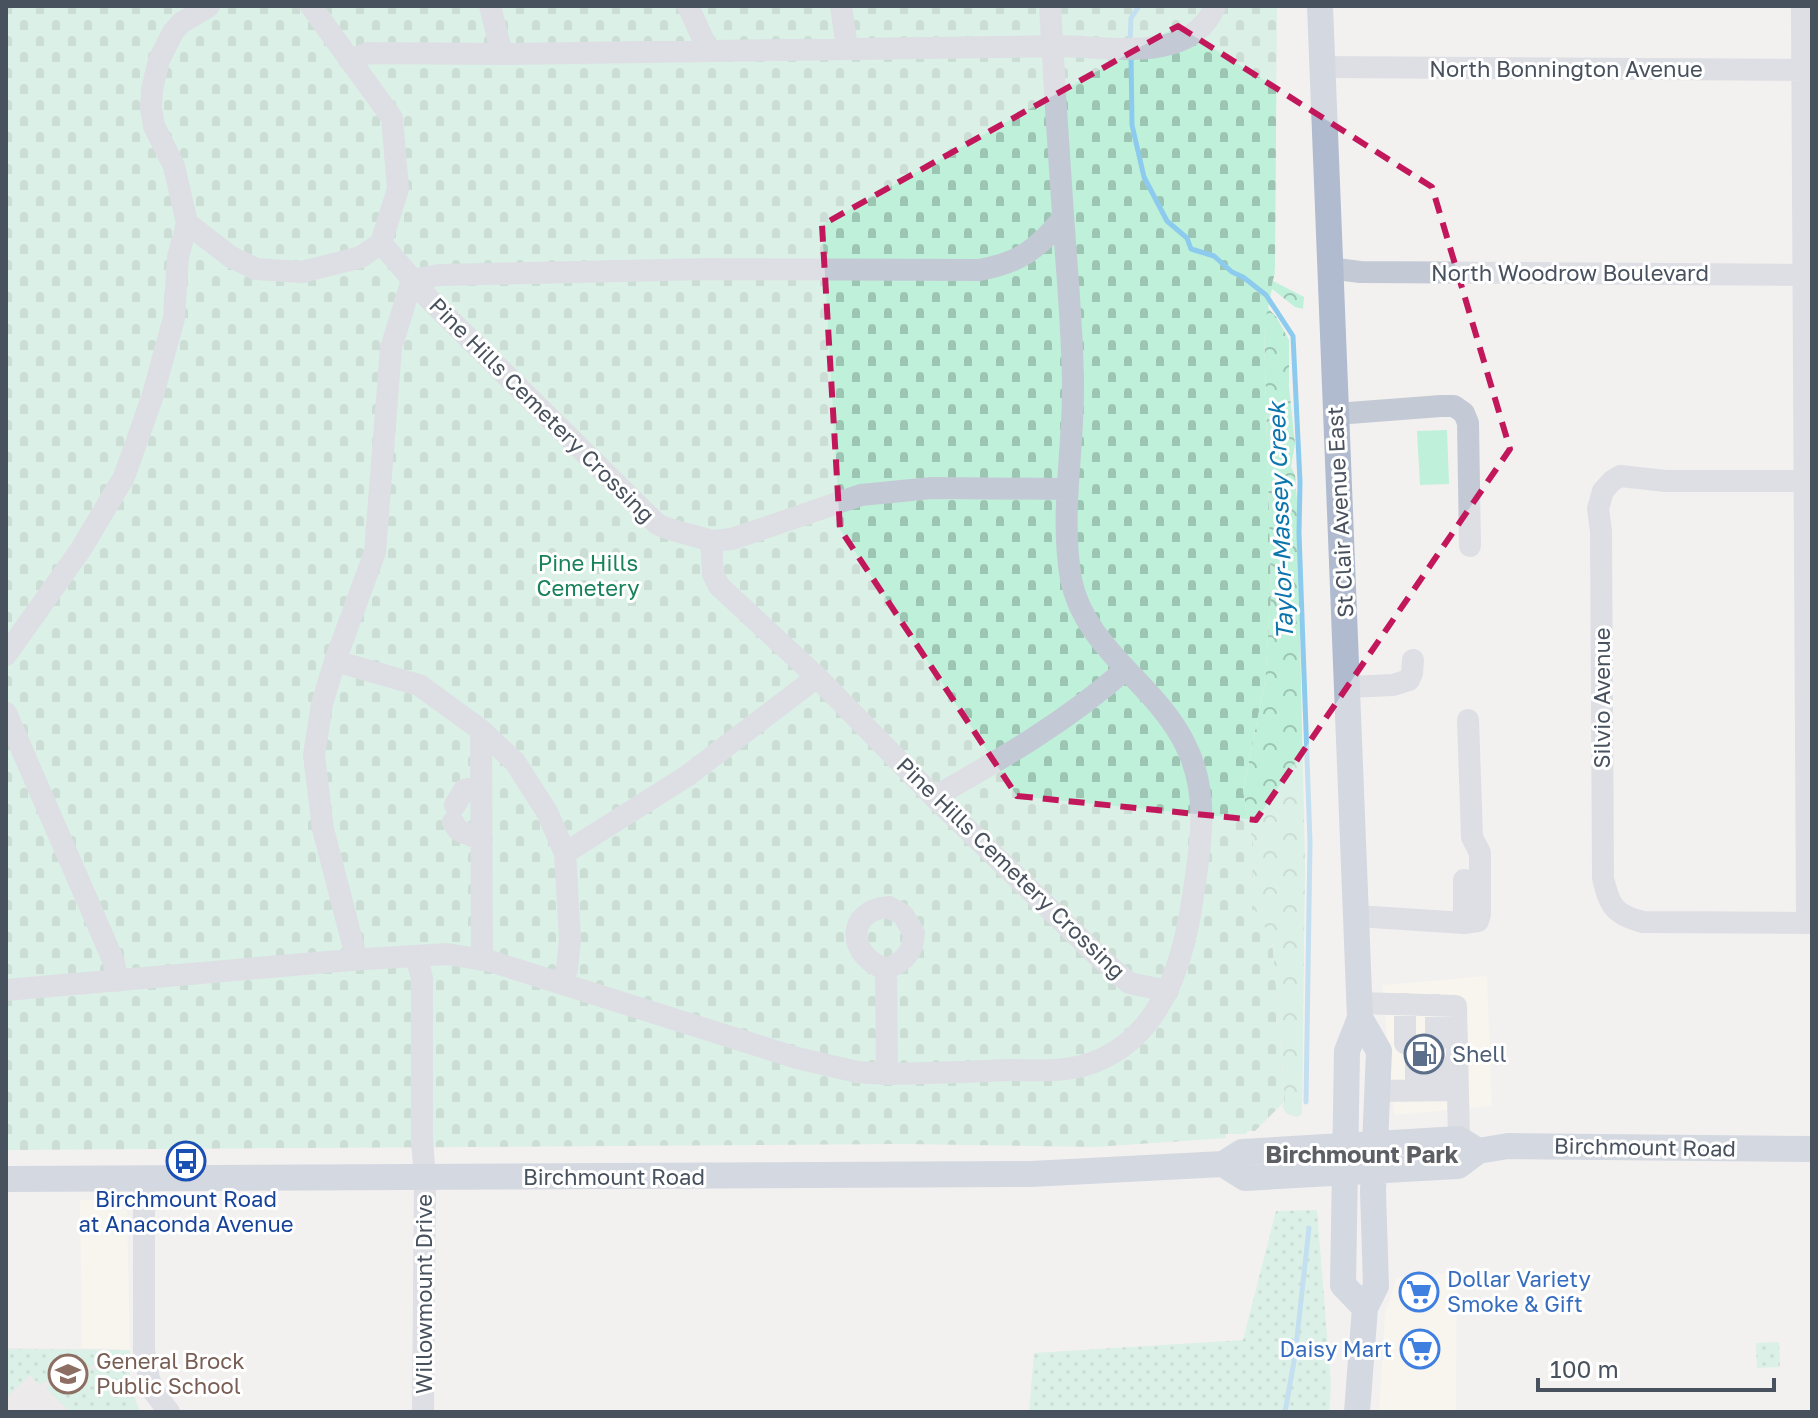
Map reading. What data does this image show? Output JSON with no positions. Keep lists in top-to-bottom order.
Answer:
{
  "streets": {
    "main road": ["St Clair Avenue East", "Birchmount Road"],
    "street": [
      "North Bonnington Avenue",
      "North Woodrow Boulevard",
      "Pine Hills Cemetery Crossing",
      "Silvio Avenue",
      "Willowmount Drive"
    ]
  },
  "crossings": [
    ["North Bonnington Avenue", "St Clair Avenue East"],
    ["North Woodrow Boulevard", "St Clair Avenue East"],
    ["St Clair Avenue East", "Birchmount Road"],
    ["Birchmount Road", "Willowmount Drive"]
  ],
  "districts": ["Birchmount Park"],
  "water": ["Taylor-Massey Creek"],
  "parks": ["Pine Hills Cemetery"],
  "places": {
    "fuel station": ["Shell"],
    "bus stop": ["Birchmount Road at Anaconda Avenue"],
    "supermarket": ["Dollar Variety Smoke & Gift", "Daisy Mart"],
    "school or university": ["General Brock Public School"]
  },
  "scale_bar": "100 m"
}
